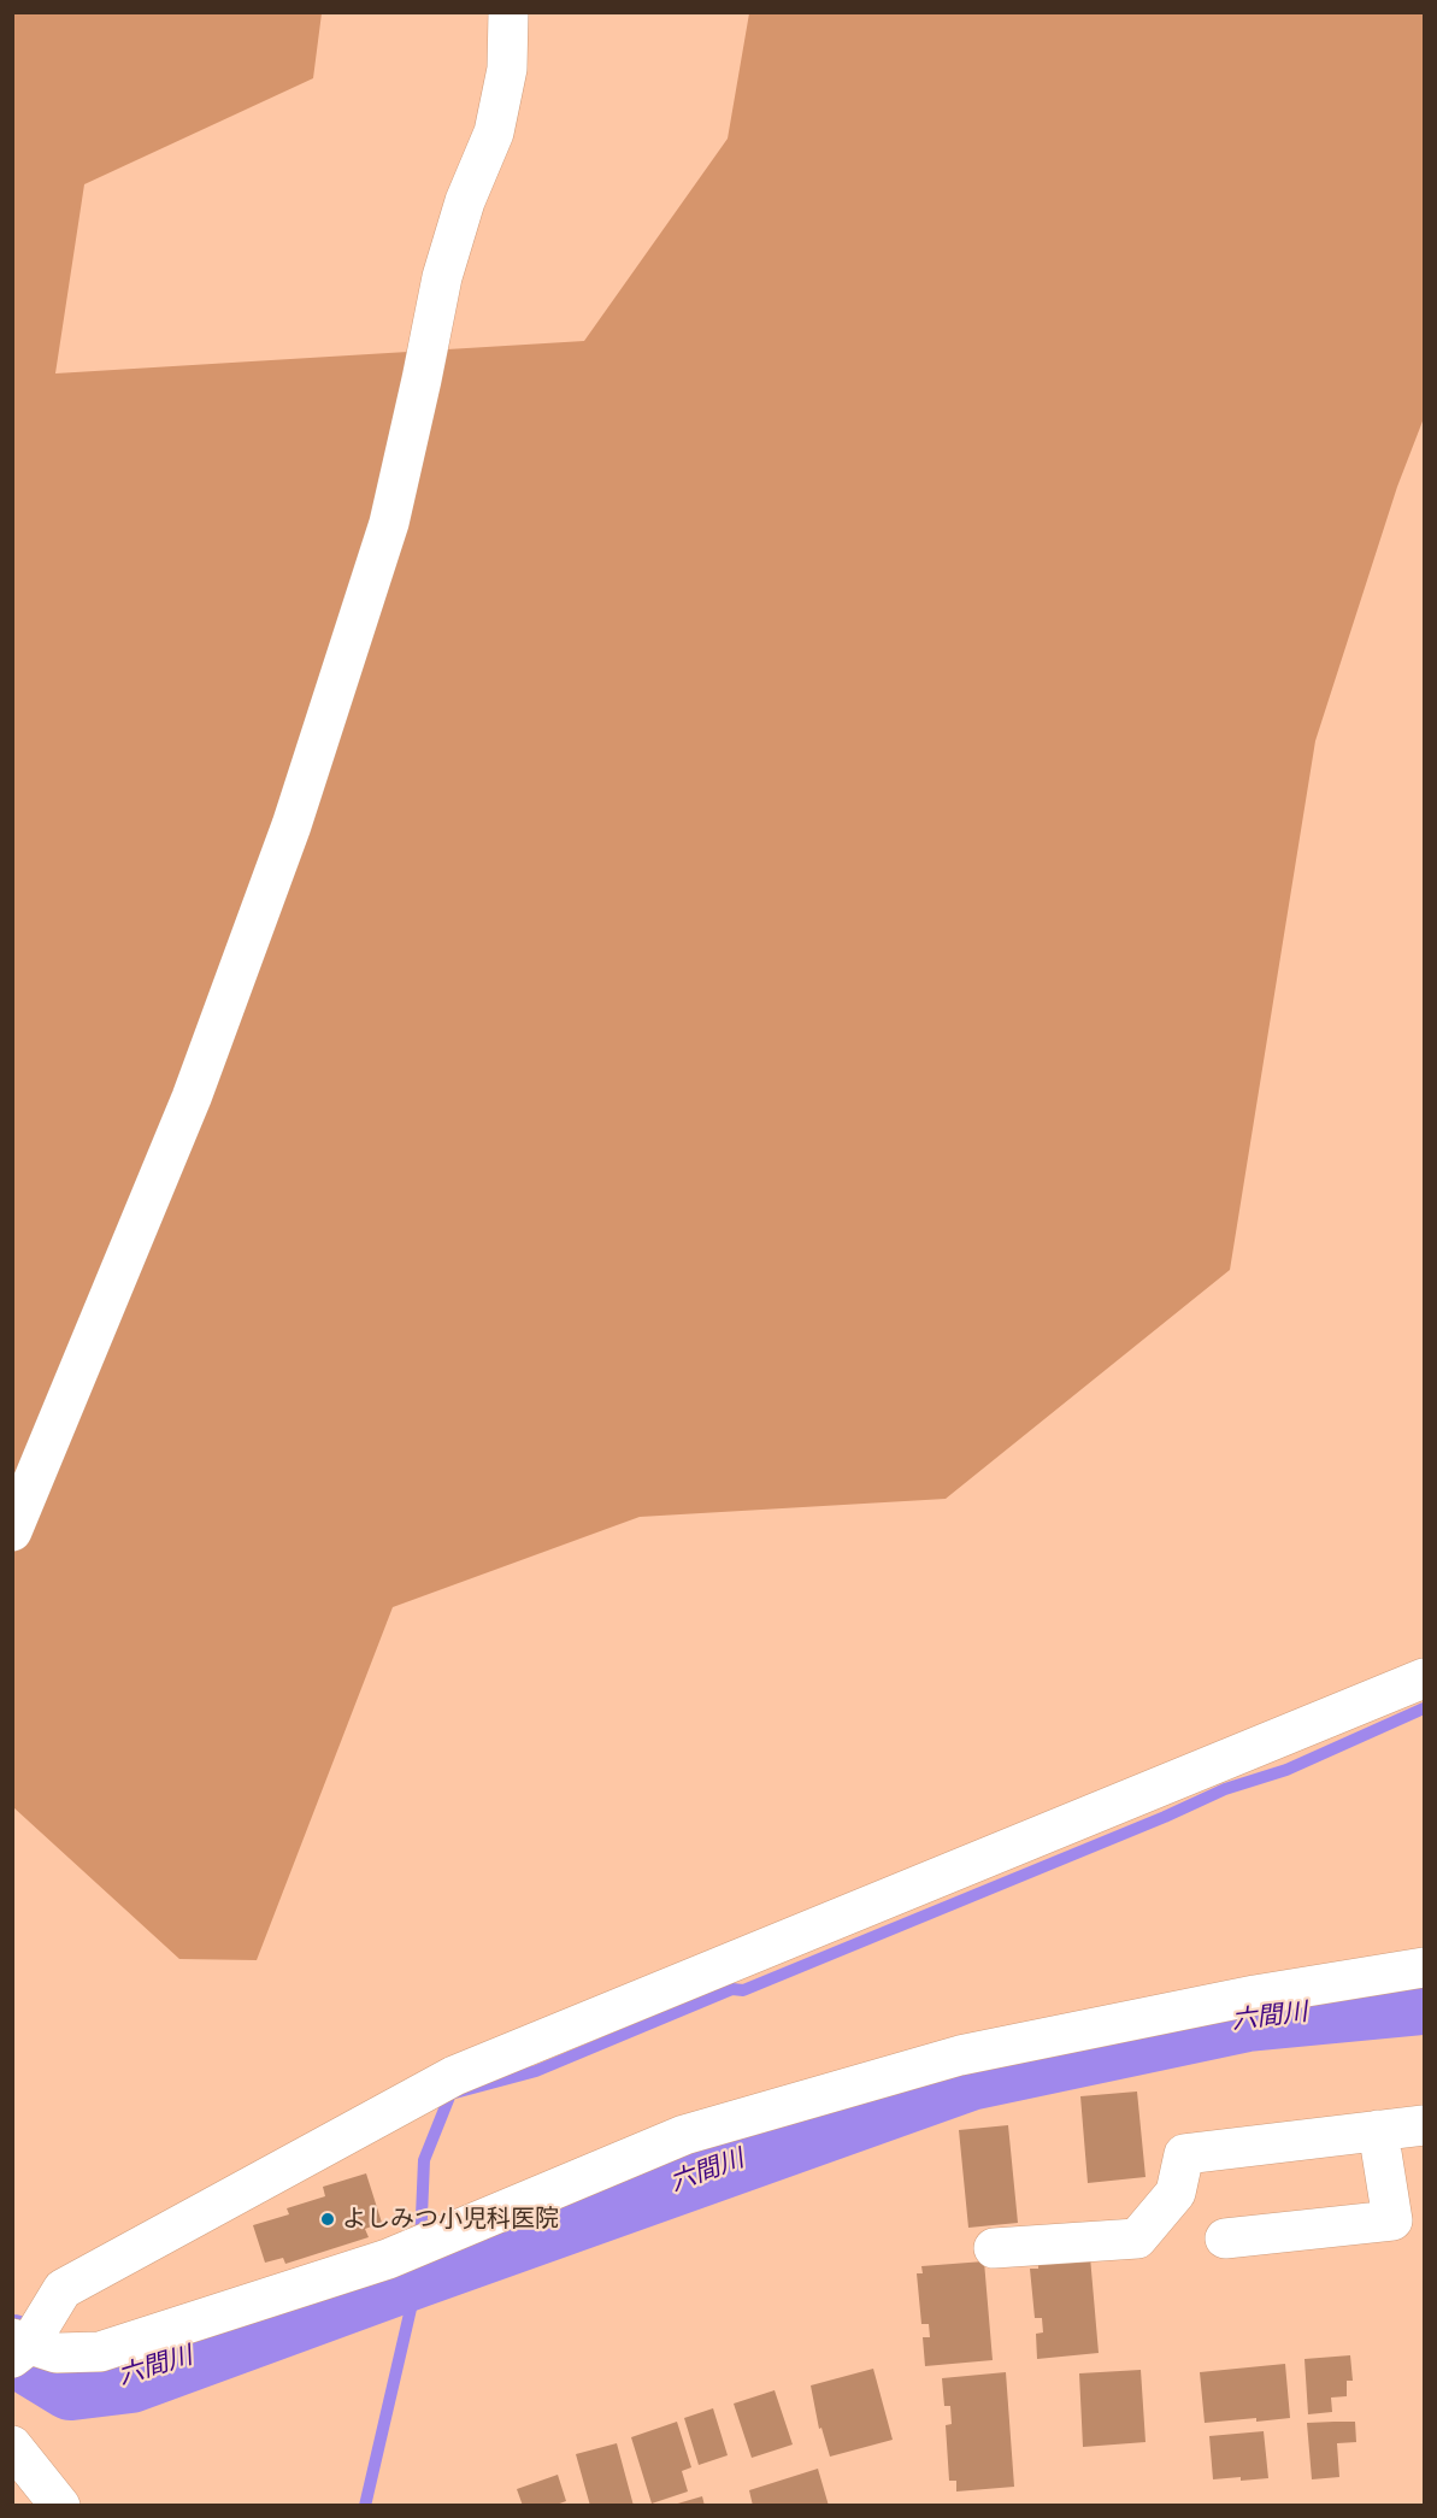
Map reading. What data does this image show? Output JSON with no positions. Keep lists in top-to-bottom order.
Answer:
{
  "water": ["六間川"],
  "places": ["よしみつ小児科医院"]
}
